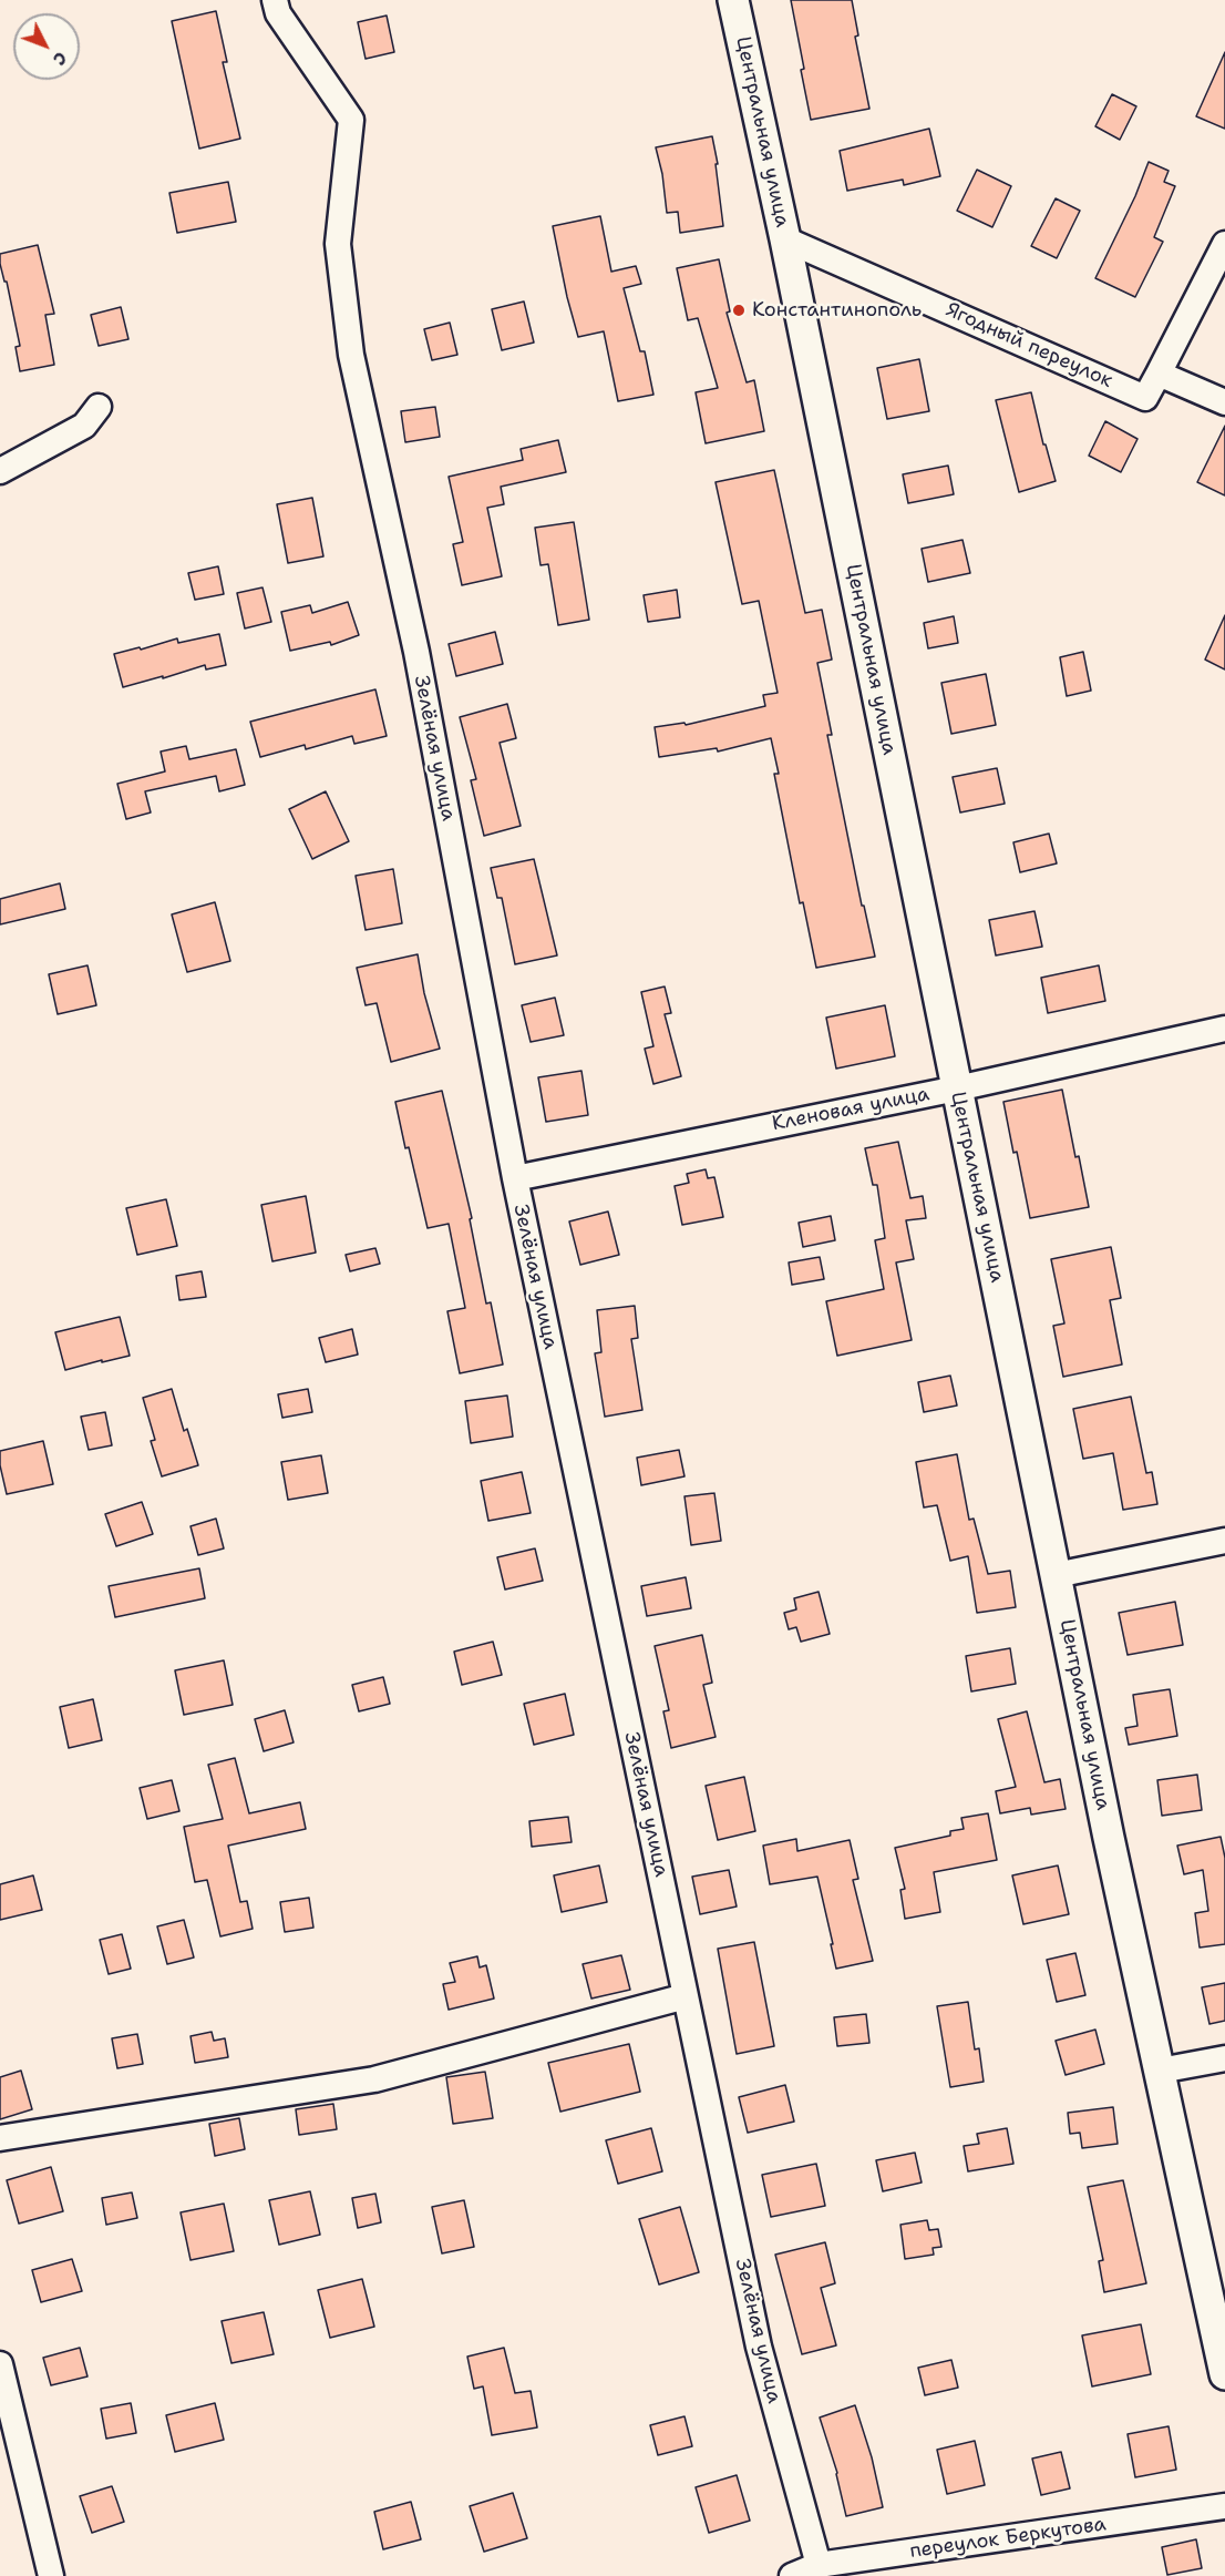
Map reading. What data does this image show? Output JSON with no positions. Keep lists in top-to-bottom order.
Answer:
{
  "streets": {
    "street": [
      "Центральная улица",
      "Ягодный переулок",
      "Зелёная улица",
      "Кленовая улица",
      "переулок Беркутова"
    ]
  },
  "crossings": [
    ["Центральная улица", "Ягодный переулок"],
    ["Центральная улица", "Кленовая улица"],
    ["Зелёная улица", "Кленовая улица"],
    ["Зелёная улица", "переулок Беркутова"]
  ],
  "places": ["Константинополь"],
  "north": "bottom right"
}
